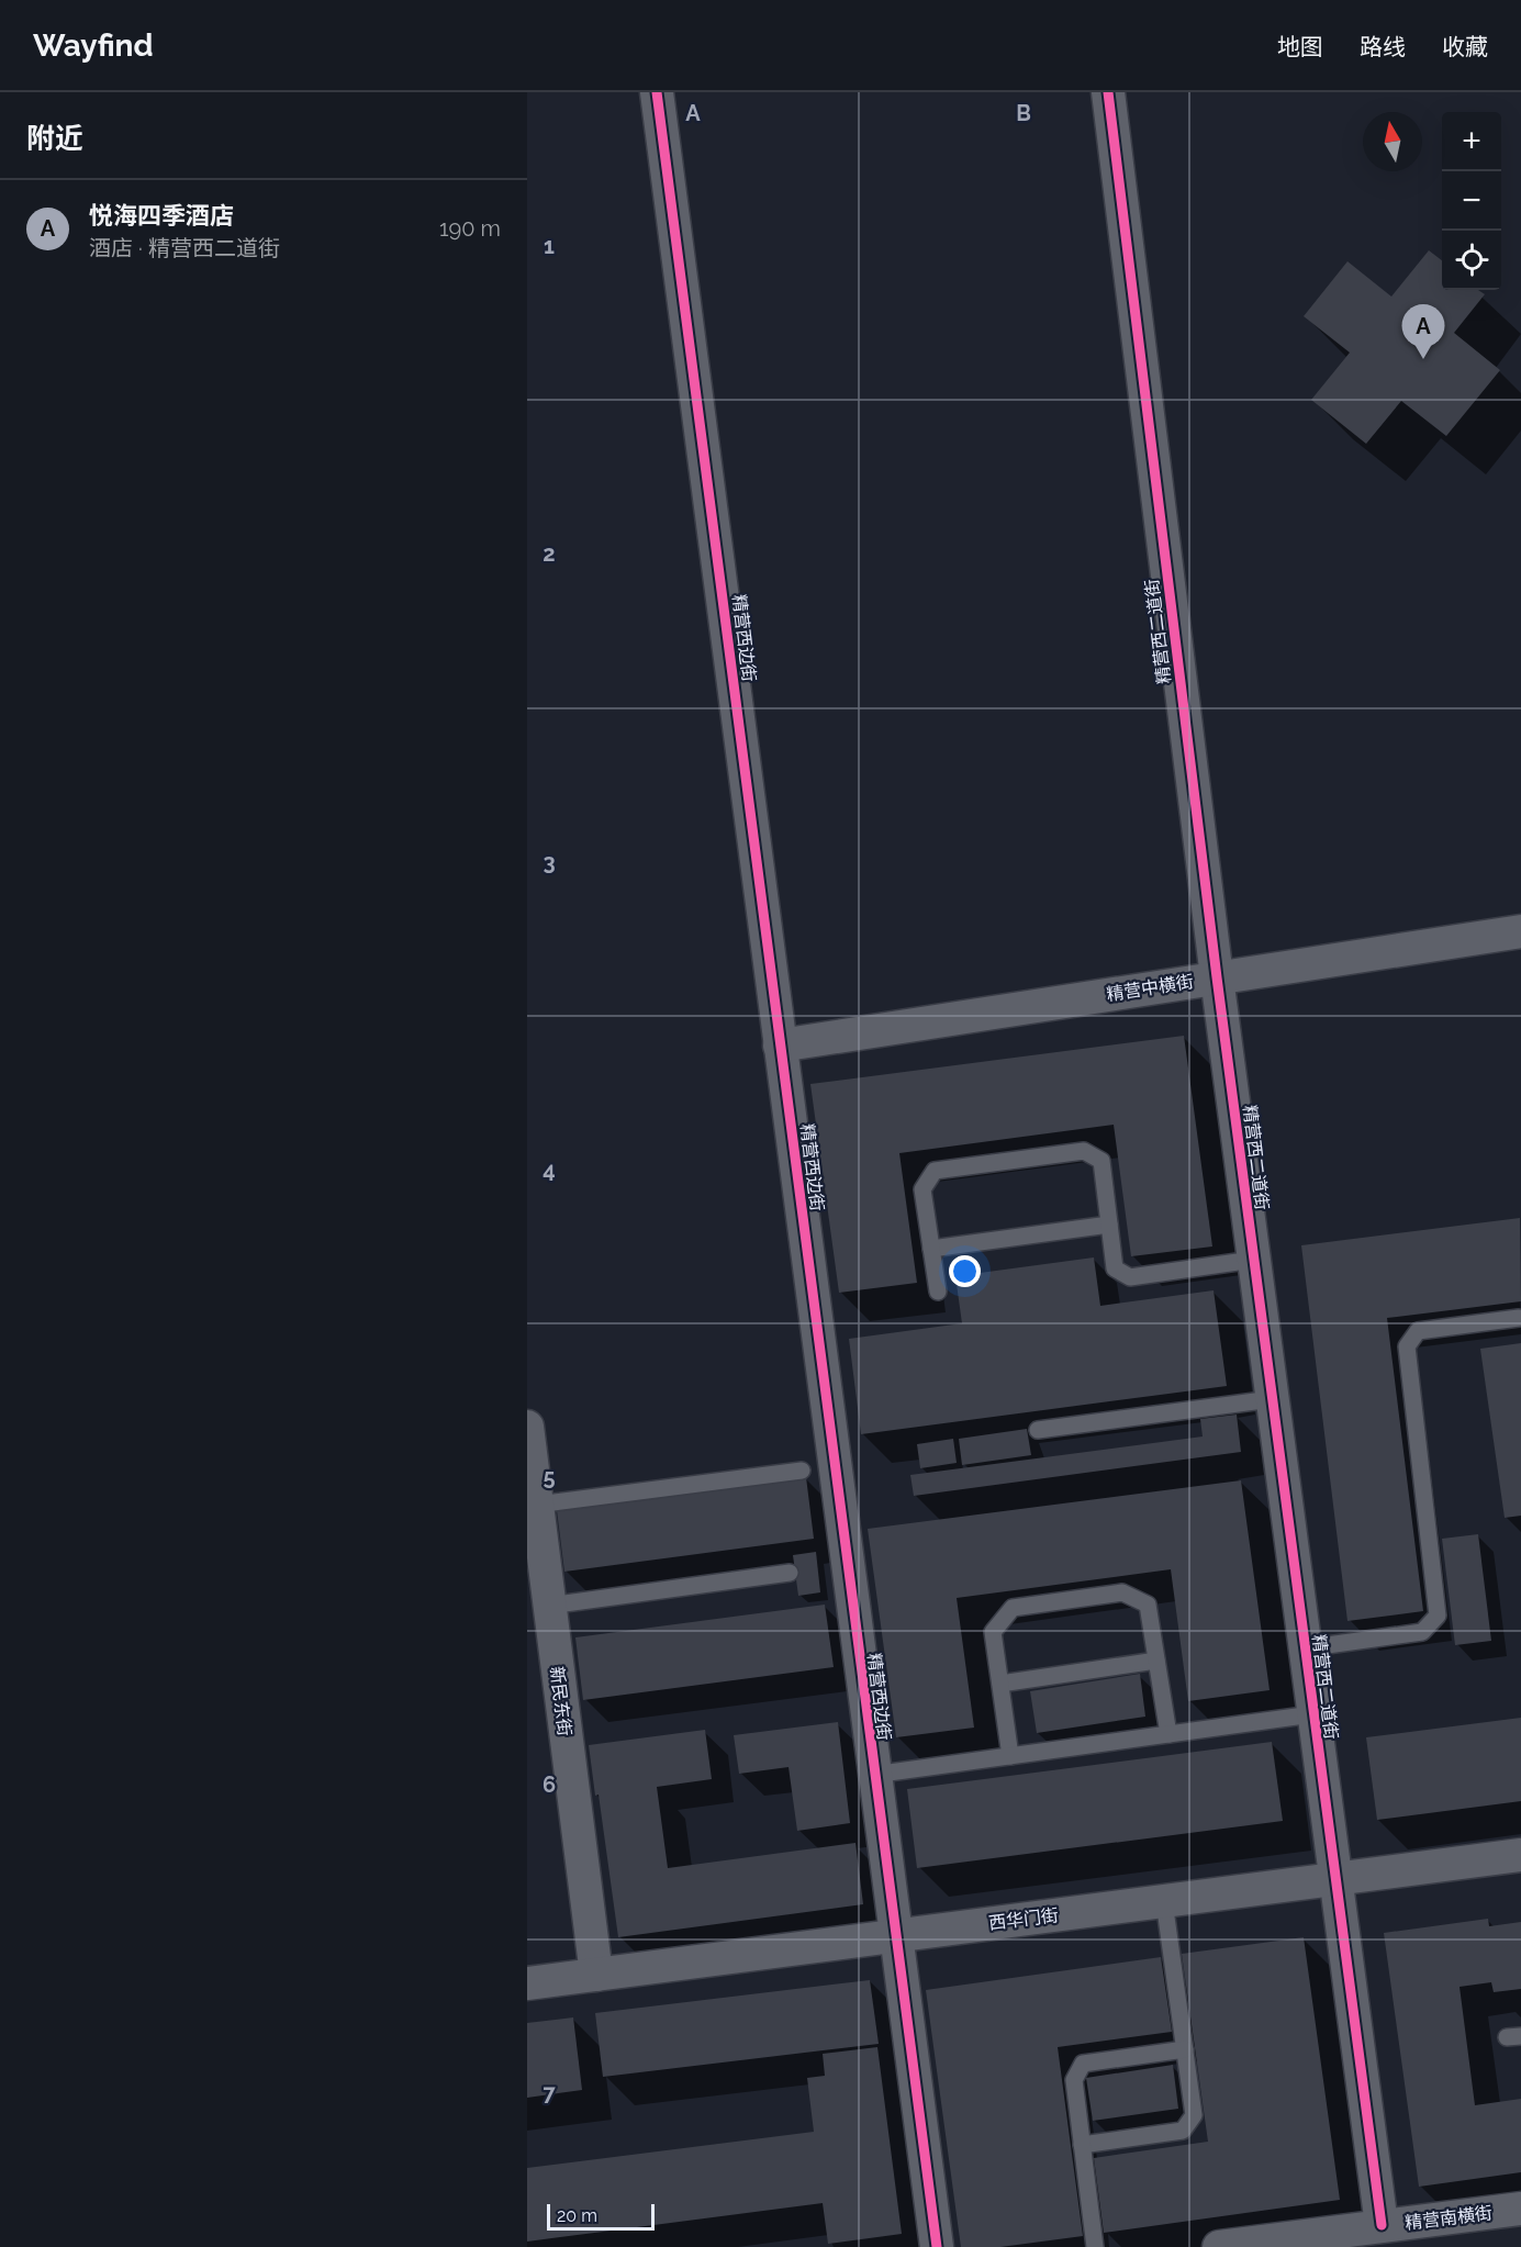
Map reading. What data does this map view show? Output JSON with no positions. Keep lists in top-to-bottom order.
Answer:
{
  "streets": {
    "street": [
      "精营西二道街",
      "精营西边街",
      "精营中横街",
      "新民东街",
      "西华门街",
      "精营南横街"
    ]
  },
  "crossings": [
    ["精营西二道街", "精营中横街"],
    ["精营西二道街", "西华门街"],
    ["精营西二道街", "精营南横街"],
    ["精营西边街", "精营中横街"],
    ["精营西边街", "西华门街"],
    ["新民东街", "西华门街"]
  ],
  "scale_bar": "20 m",
  "north": "top",
  "page": {
    "header": "Wayfind",
    "nav": ["地图", "路线", "收藏"],
    "heading": "附近",
    "map_buttons": ["+", "−"],
    "list": [
      {
        "mark": "A",
        "name": "悦海四季酒店",
        "note": "酒店 · 精营西二道街",
        "value": "190 m"
      }
    ],
    "pins": "A",
    "scale": "20 m"
  },
  "grid": {
    "columns": ["A", "B"],
    "rows": [
      "1",
      "2",
      "3",
      "4",
      "5",
      "6",
      "7"
    ]
  }
}
